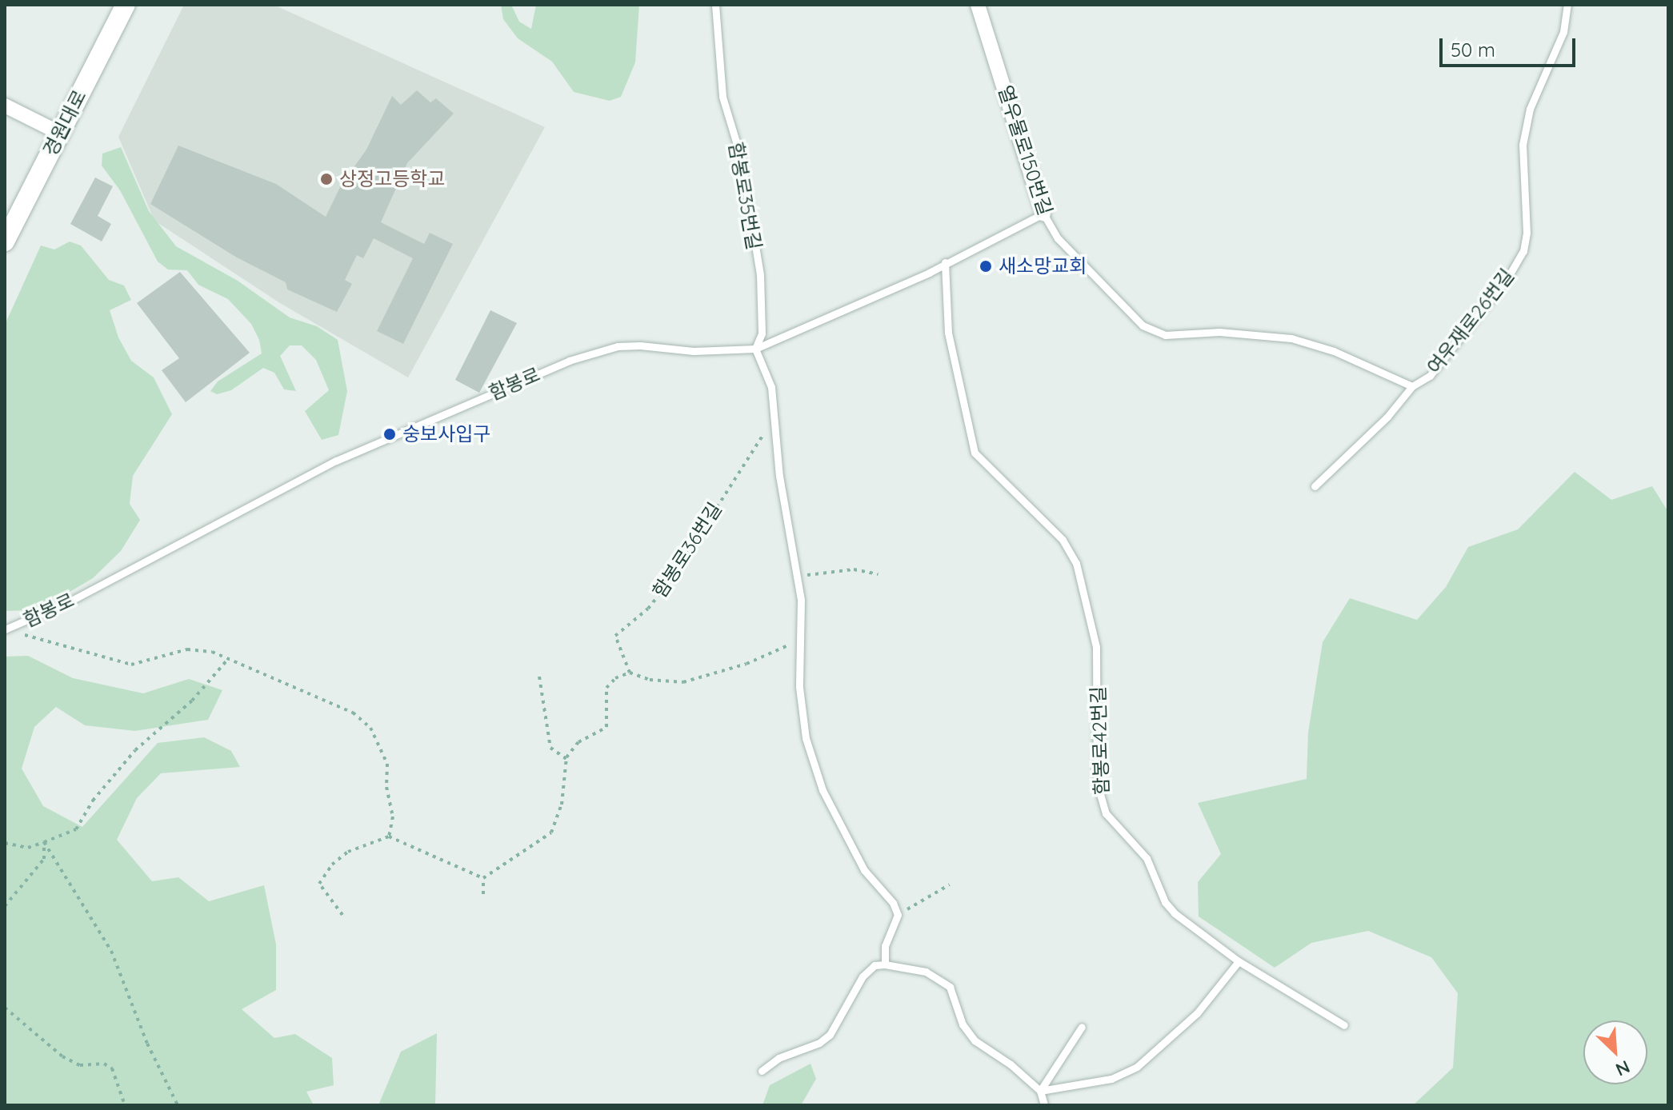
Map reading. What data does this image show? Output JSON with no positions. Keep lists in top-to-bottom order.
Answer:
{
  "streets": {
    "main road": ["경원대로"],
    "street": ["열우물로150번길"],
    "lane": [
      "함봉로35번길",
      "여우재로26번길",
      "함봉로",
      "함봉로42번길"
    ],
    "path": ["함봉로36번길"]
  },
  "crossings": [
    ["열우물로150번길", "여우재로26번길"],
    ["열우물로150번길", "함봉로"],
    ["함봉로35번길", "함봉로"],
    ["함봉로", "함봉로42번길"]
  ],
  "places": ["상정고등학교", "새소망교회", "숭보사입구"],
  "scale_bar": "50 m",
  "north": "bottom right"
}
